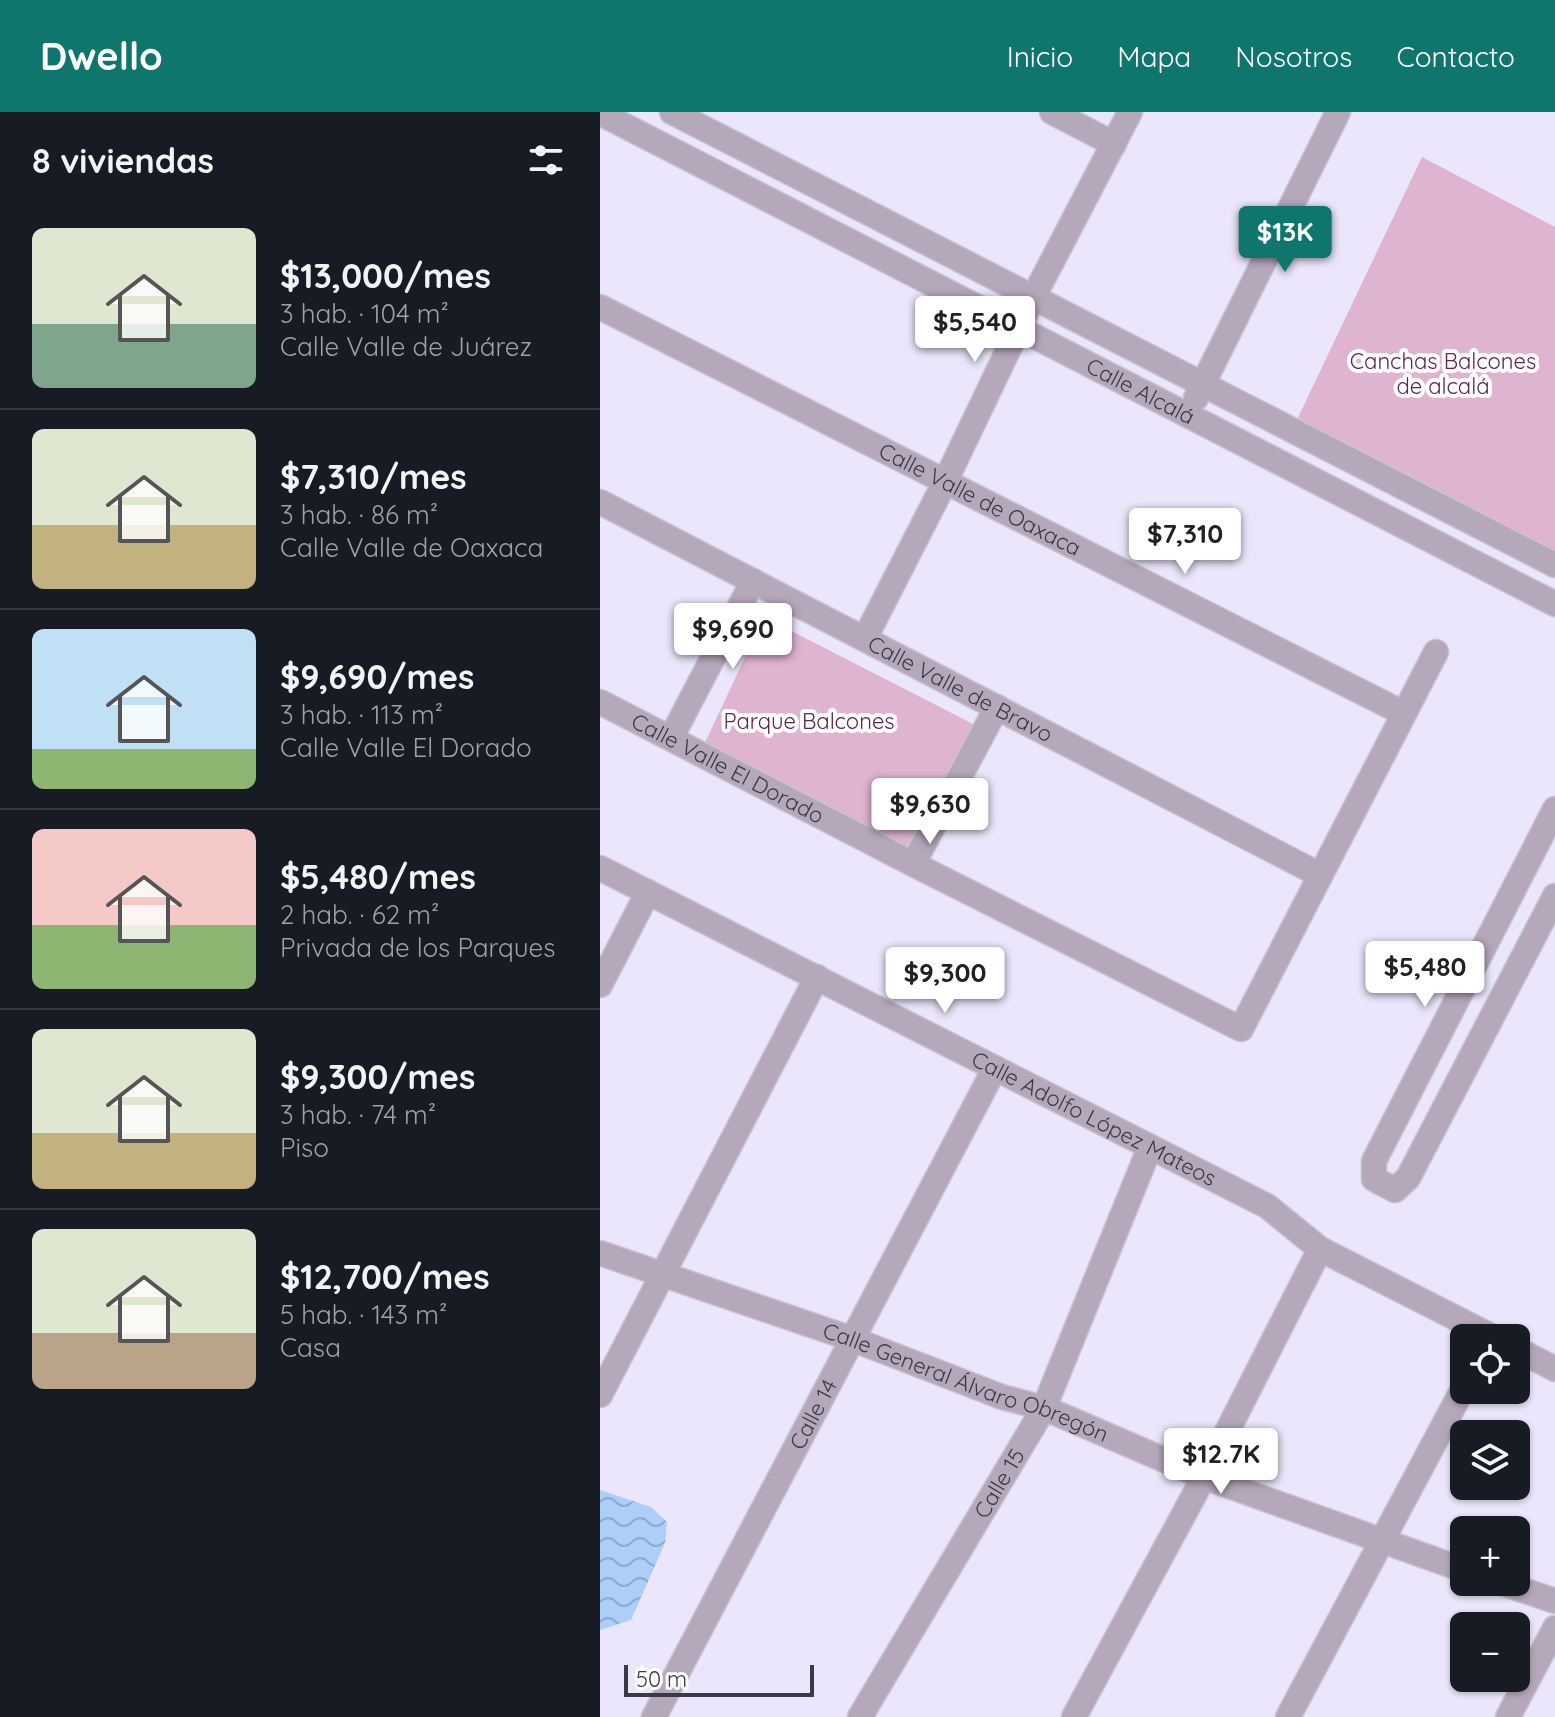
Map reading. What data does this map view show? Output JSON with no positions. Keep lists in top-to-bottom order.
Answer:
{
  "streets": {
    "street": [
      "Calle Alcalá",
      "Calle Valle de Oaxaca",
      "Calle Valle de Bravo",
      "Calle Valle El Dorado",
      "Calle Adolfo López Mateos",
      "Calle General Álvaro Obregón",
      "Calle 14",
      "Calle 15"
    ]
  },
  "crossings": [
    ["Calle Valle de Bravo", "Calle Valle El Dorado"],
    ["Calle Adolfo López Mateos", "Calle 14"],
    ["Calle Adolfo López Mateos", "Calle 15"],
    ["Calle General Álvaro Obregón", "Calle 14"],
    ["Calle General Álvaro Obregón", "Calle 15"]
  ],
  "parks": ["Canchas Balcones de alcalá", "Parque Balcones"],
  "scale_bar": "50 m",
  "page": {
    "header": "Dwello",
    "nav": [
      "Inicio",
      "Mapa",
      "Nosotros",
      "Contacto"
    ],
    "heading": "8 viviendas",
    "price": [
      "$13K",
      "$5,540",
      "$7,310",
      "$9,690",
      "$9,630",
      "$5,480",
      "$9,300",
      "$12.7K"
    ],
    "list": [
      {
        "name": "$13,000/mes",
        "note": "3 hab. · 104 m² · Calle Valle de Juárez"
      },
      {
        "name": "$7,310/mes",
        "note": "3 hab. · 86 m² · Calle Valle de Oaxaca"
      },
      {
        "name": "$9,690/mes",
        "note": "3 hab. · 113 m² · Calle Valle El Dorado"
      },
      {
        "name": "$5,480/mes",
        "note": "2 hab. · 62 m² · Privada de los Parques"
      },
      {
        "name": "$9,300/mes",
        "note": "3 hab. · 74 m² · Piso"
      },
      {
        "name": "$12,700/mes",
        "note": "5 hab. · 143 m² · Casa"
      }
    ],
    "map_buttons": ["+", "−"],
    "scale": "50 m"
  }
}
